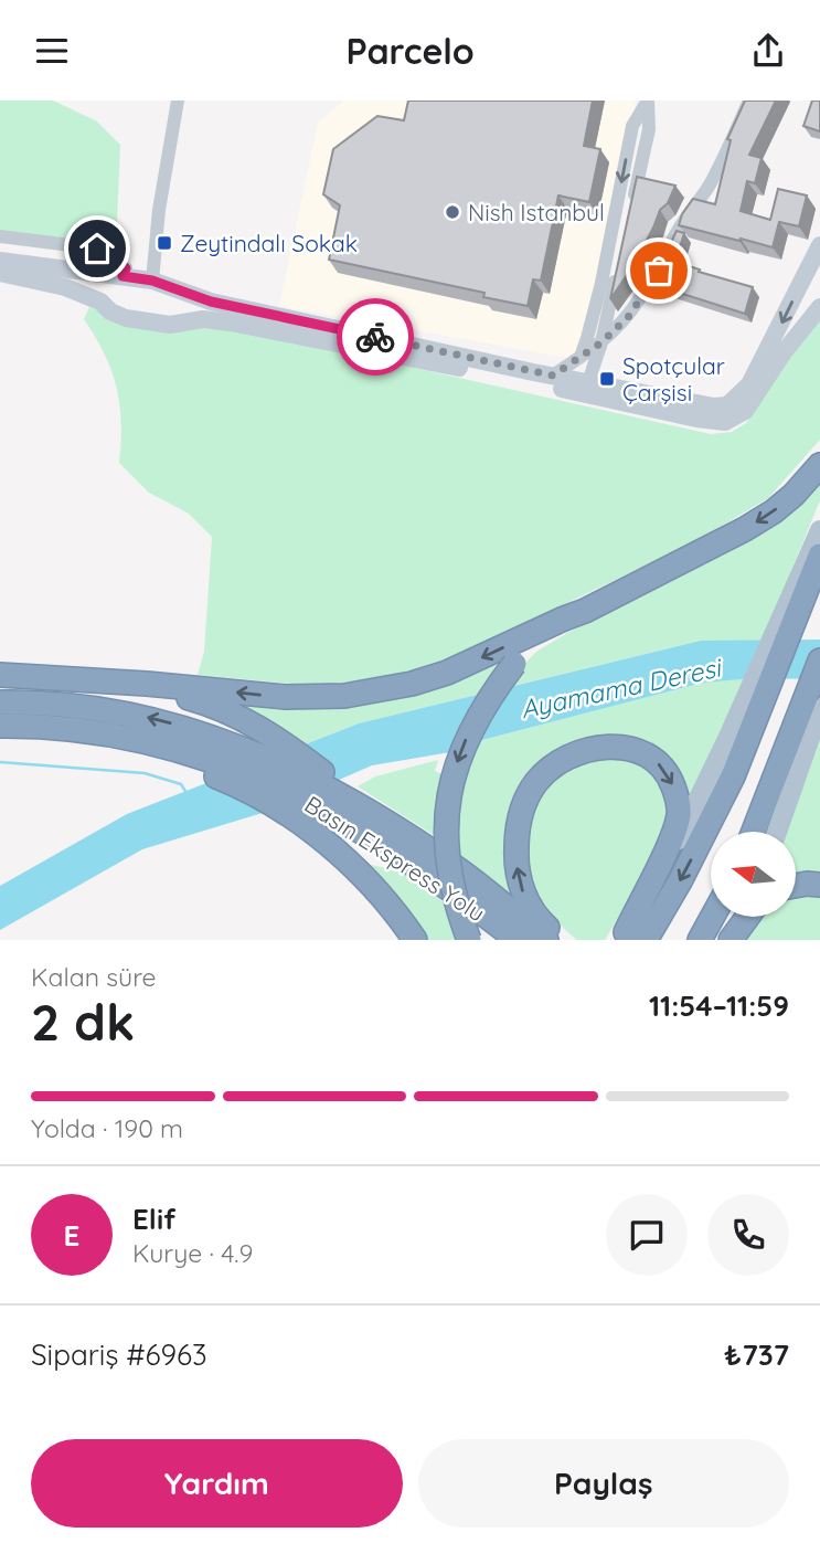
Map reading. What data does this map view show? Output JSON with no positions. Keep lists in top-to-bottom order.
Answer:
{
  "streets": {
    "highway": ["Basın Ekspress Yolu"]
  },
  "water": ["Ayamama Deresi"],
  "places": {
    "other": ["Nish Istanbul"],
    "transit": ["Zeytindalı Sokak", "Spotçular Çarşisi"]
  },
  "north": "left",
  "page": {
    "header": "Parcelo",
    "heading": ["2 dk", "Kalan süre", "11:54–11:59"],
    "panel": [
      "Elif",
      "Kurye · 4.9",
      "Sipariş #6963",
      "₺737"
    ],
    "bar": "Yolda · 190 m",
    "round": "E",
    "buttons": ["Yardım", "Paylaş"]
  }
}
